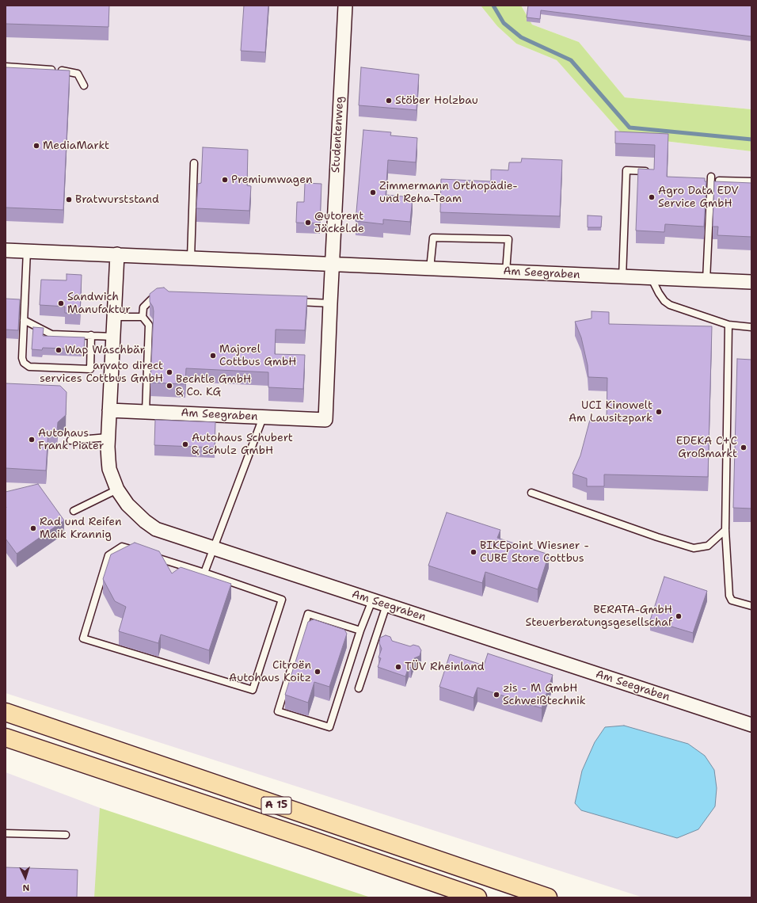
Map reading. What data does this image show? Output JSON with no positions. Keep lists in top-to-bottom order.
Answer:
{
  "streets": {
    "highway": ["A 15"],
    "street": ["Studentenweg", "Am Seegraben"]
  },
  "crossings": [
    ["Studentenweg", "Am Seegraben"]
  ],
  "places": [
    "Stöber Holzbau",
    "MediaMarkt",
    "Premiumwagen",
    "Zimmermann Orthopädie- und Reha-Team",
    "Agro Data EDV Service GmbH",
    "Bratwurststand",
    "@utorent Jäckel.de",
    "Sandwich Manufaktur",
    "Wap Waschbär",
    "Majorel Cottbus GmbH",
    "arvato direct services Cottbus GmbH",
    "Bechtle GmbH & Co. KG",
    "UCI Kinowelt Am Lausitzpark",
    "Autohaus Frank Piater",
    "Autohaus Schubert & Schulz GmbH",
    "EDEKA C+C Großmarkt",
    "Rad und Reifen Maik Krannig",
    "BIKEpoint Wiesner - CUBE Store Cottbus",
    "BERATA-GmbH Steuerberatungsgesellschaf",
    "TÜV Rheinland",
    "Citroën Autohaus Koitz",
    "zis - M GmbH Schweißtechnik"
  ],
  "north": "bottom"
}
